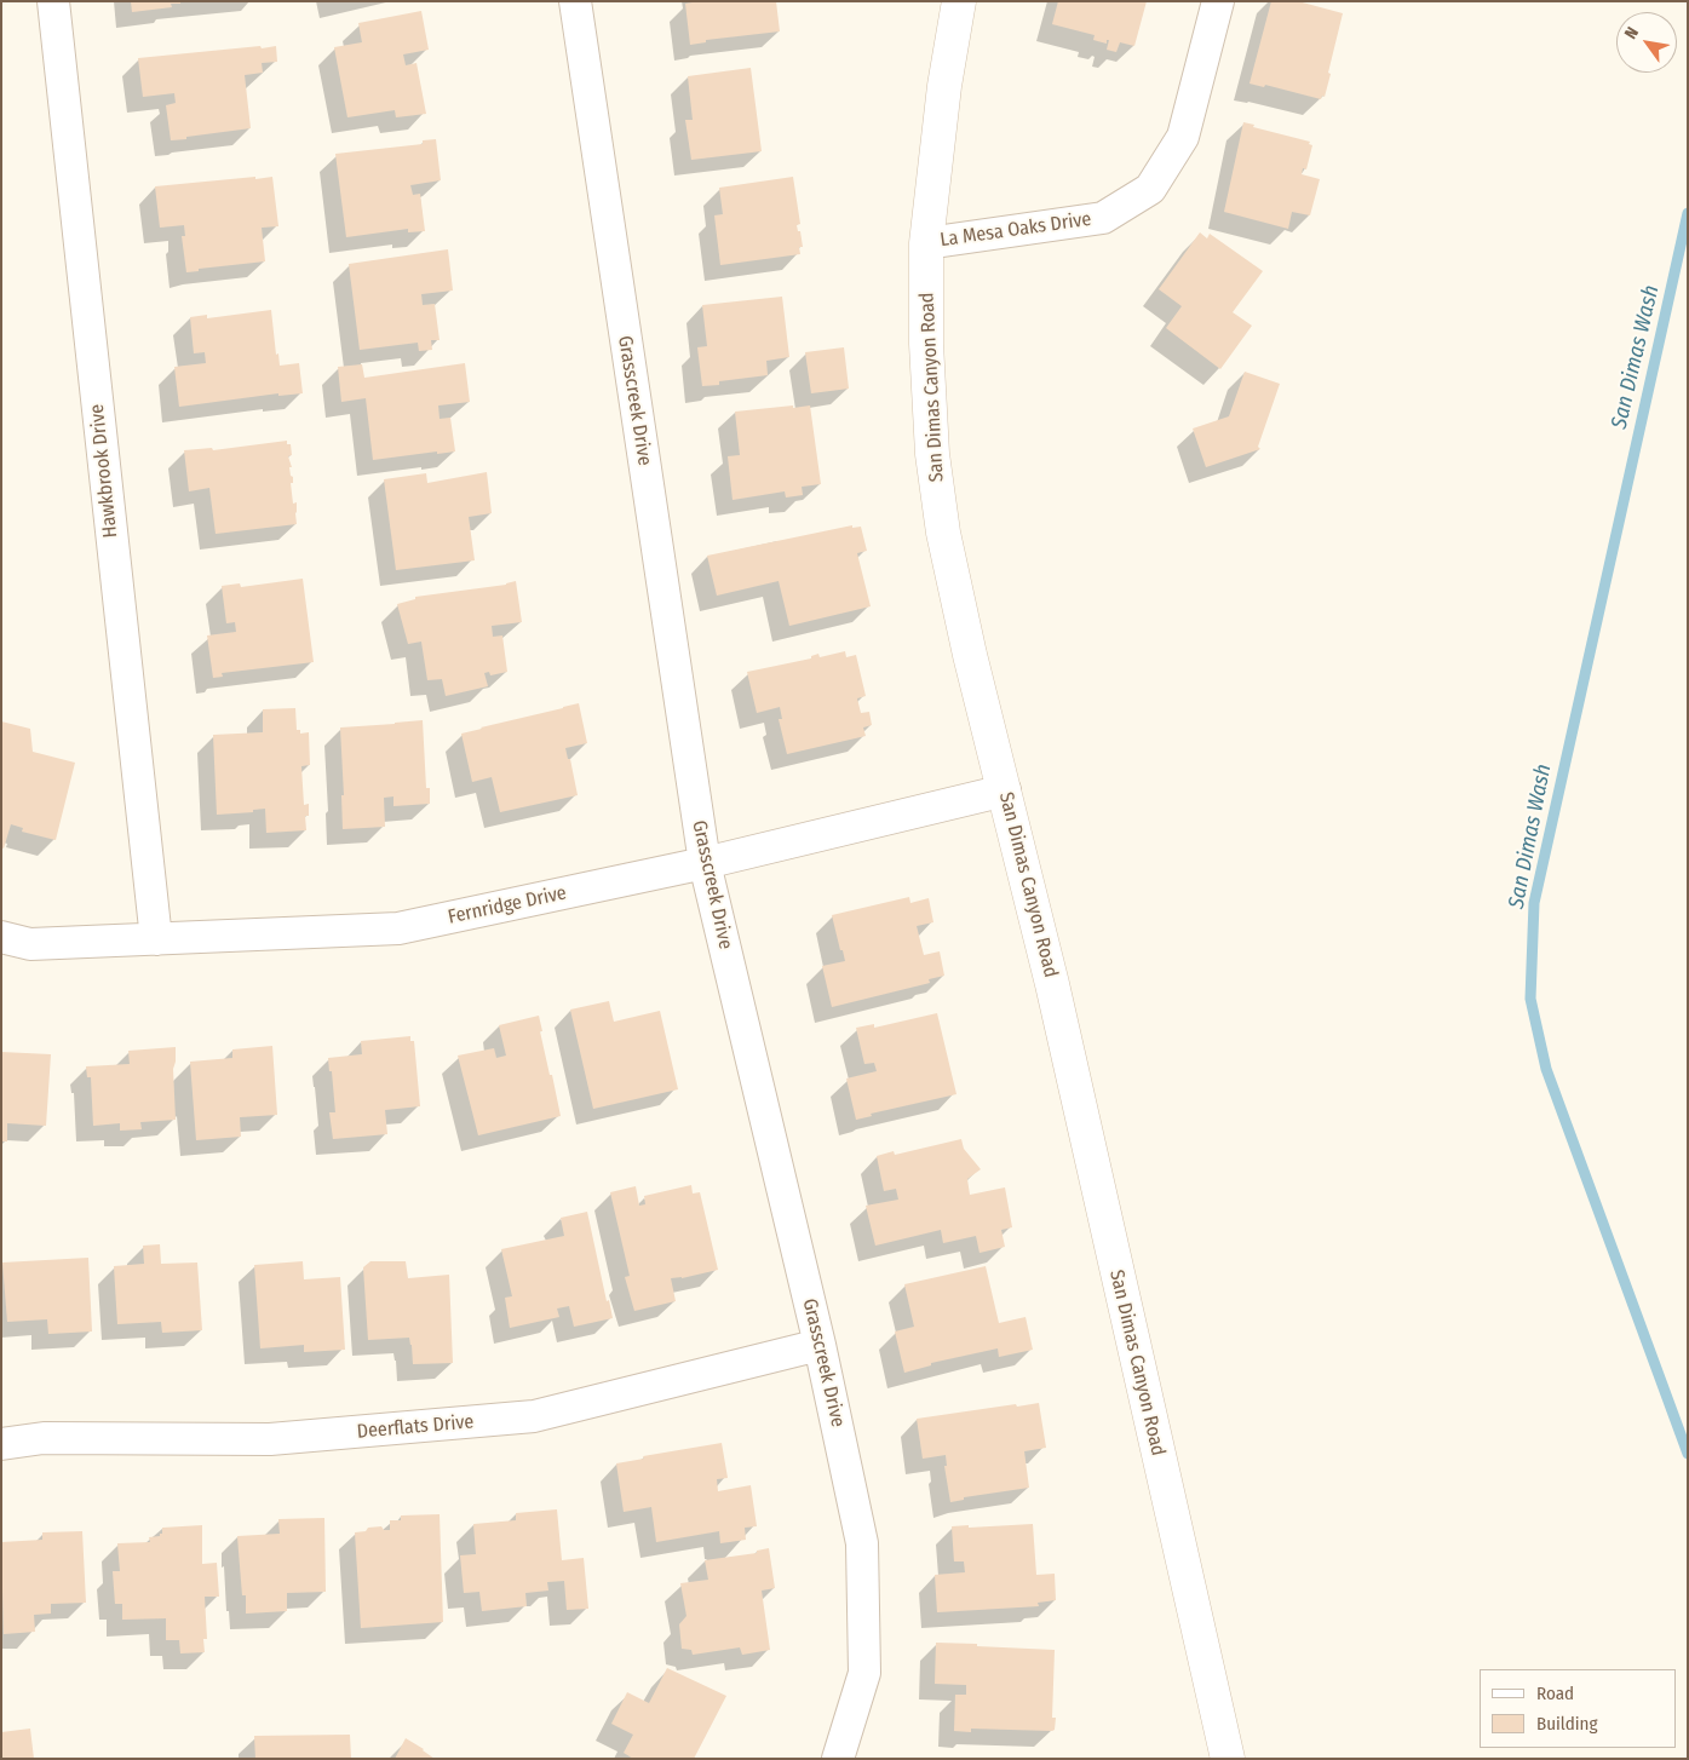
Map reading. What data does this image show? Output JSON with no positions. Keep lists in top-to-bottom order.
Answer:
{
  "streets": {
    "street": [
      "La Mesa Oaks Drive",
      "San Dimas Canyon Road",
      "Grasscreek Drive",
      "Hawkbrook Drive",
      "Fernridge Drive",
      "Deerflats Drive"
    ]
  },
  "crossings": [
    ["La Mesa Oaks Drive", "San Dimas Canyon Road"],
    ["San Dimas Canyon Road", "Fernridge Drive"],
    ["Grasscreek Drive", "Fernridge Drive"],
    ["Grasscreek Drive", "Deerflats Drive"],
    ["Hawkbrook Drive", "Fernridge Drive"]
  ],
  "water": ["San Dimas Wash"],
  "legend": ["Road", "Building"],
  "north": "top left"
}
